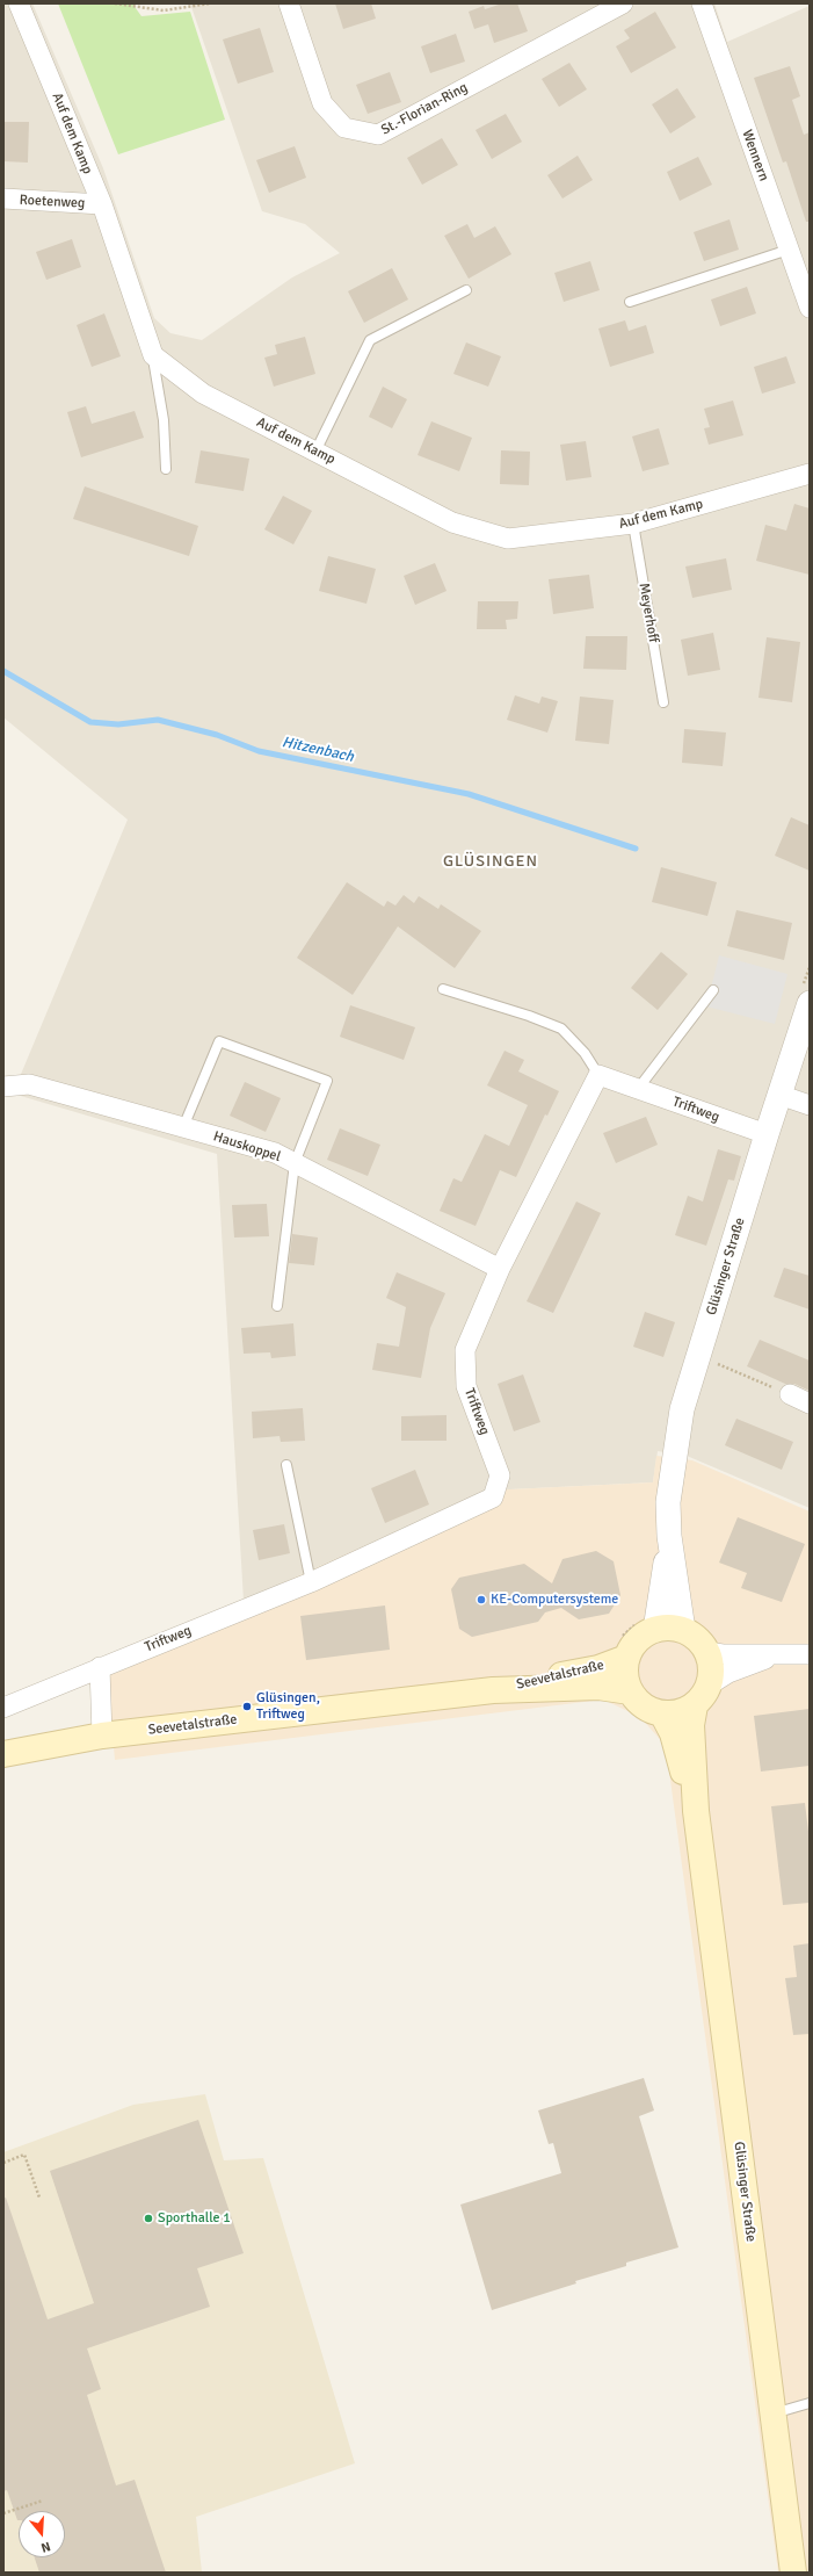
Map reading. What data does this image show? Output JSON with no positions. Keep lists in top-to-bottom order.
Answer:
{
  "streets": {
    "main road": ["Glüsinger Straße", "Seevetalstraße"],
    "street": [
      "St.-Florian-Ring",
      "Auf dem Kamp",
      "Wennern",
      "Roetenweg",
      "Triftweg",
      "Hauskoppel"
    ],
    "lane": ["Meyerhoff"]
  },
  "crossings": [
    ["Auf dem Kamp", "Roetenweg"],
    ["Auf dem Kamp", "Meyerhoff"],
    ["Triftweg", "Hauskoppel"],
    ["Triftweg", "Glüsinger Straße"],
    ["Glüsinger Straße", "Seevetalstraße"]
  ],
  "districts": ["GLÜSINGEN"],
  "water": ["Hitzenbach"],
  "places": ["KE-Computersysteme", "Glüsingen, Triftweg", "Sporthalle 1"],
  "north": "bottom"
}
